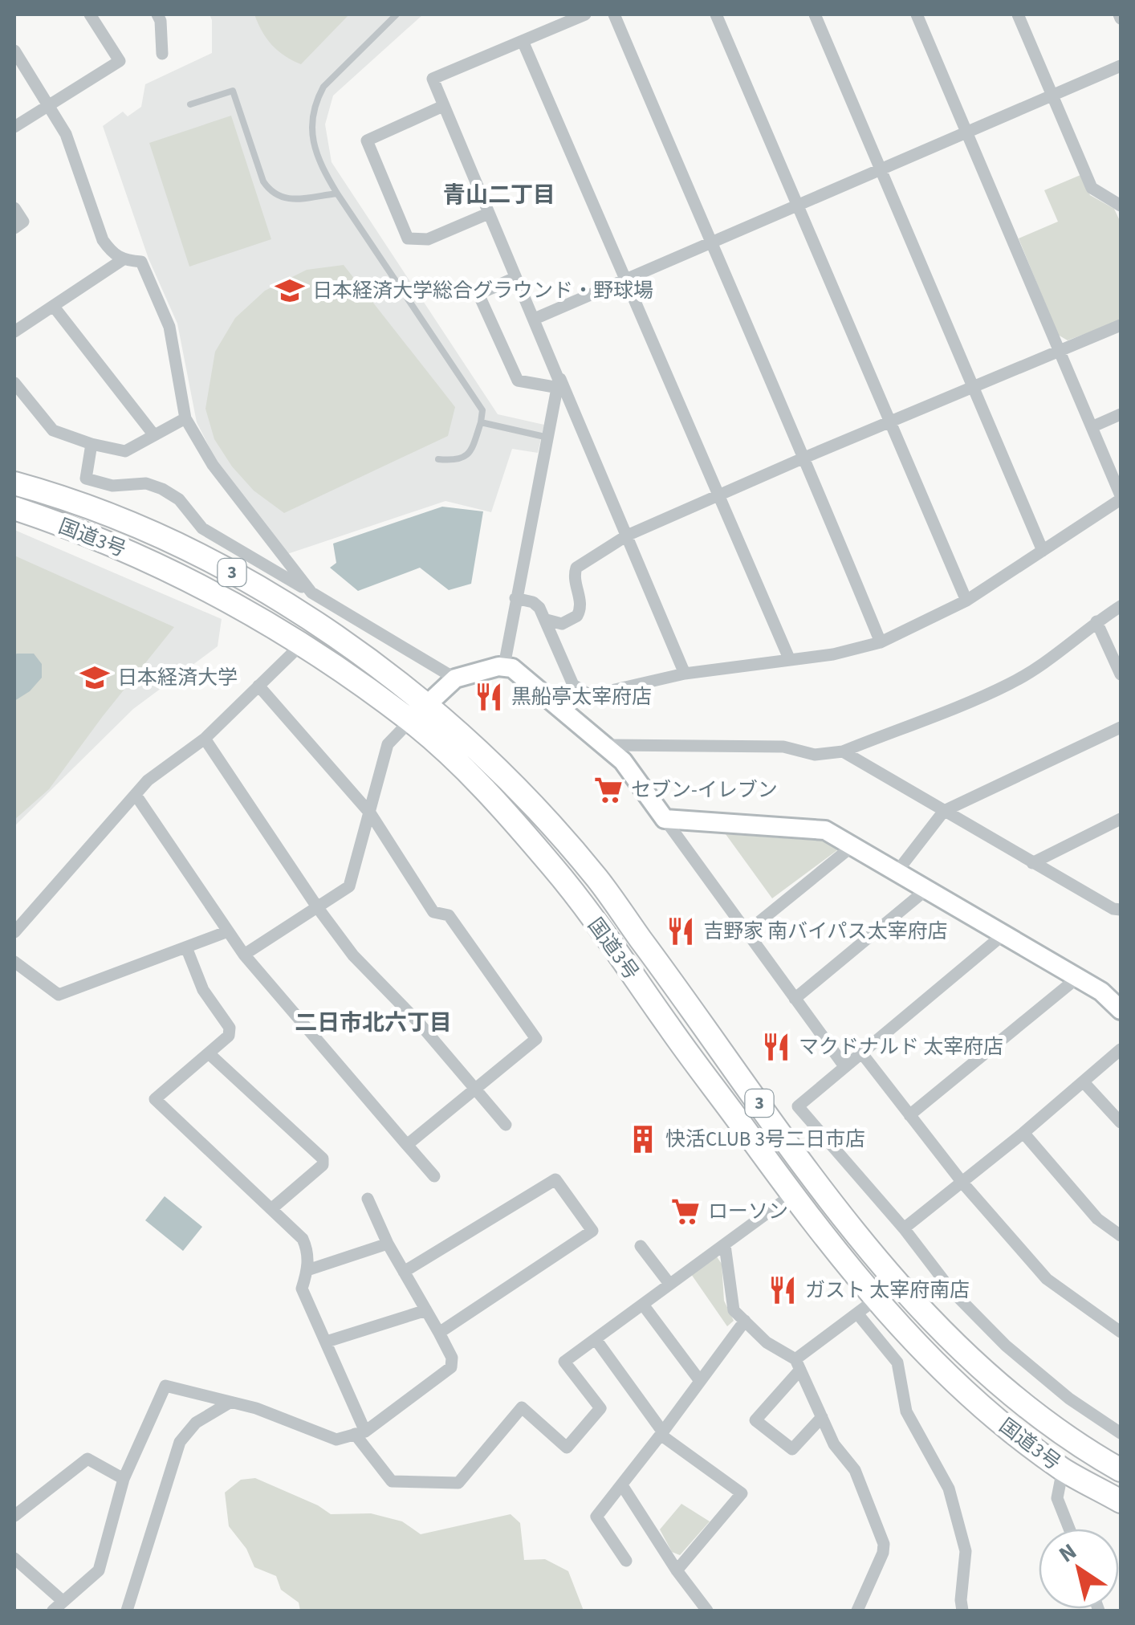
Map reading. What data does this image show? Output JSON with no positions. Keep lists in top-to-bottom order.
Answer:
{
  "streets": {
    "highway": ["国道3号", "3"]
  },
  "districts": ["青山二丁目", "二日市北六丁目"],
  "places": {
    "school or university": ["日本経済大学総合グラウンド・野球場", "日本経済大学"],
    "restaurant": [
      "黒船亭太宰府店",
      "吉野家 南バイパス太宰府店",
      "マクドナルド 太宰府店",
      "ガスト 太宰府南店"
    ],
    "supermarket": ["セブン-イレブン", "ローソン"],
    "building": ["快活CLUB 3号二日市店"]
  },
  "north": "top left"
}
